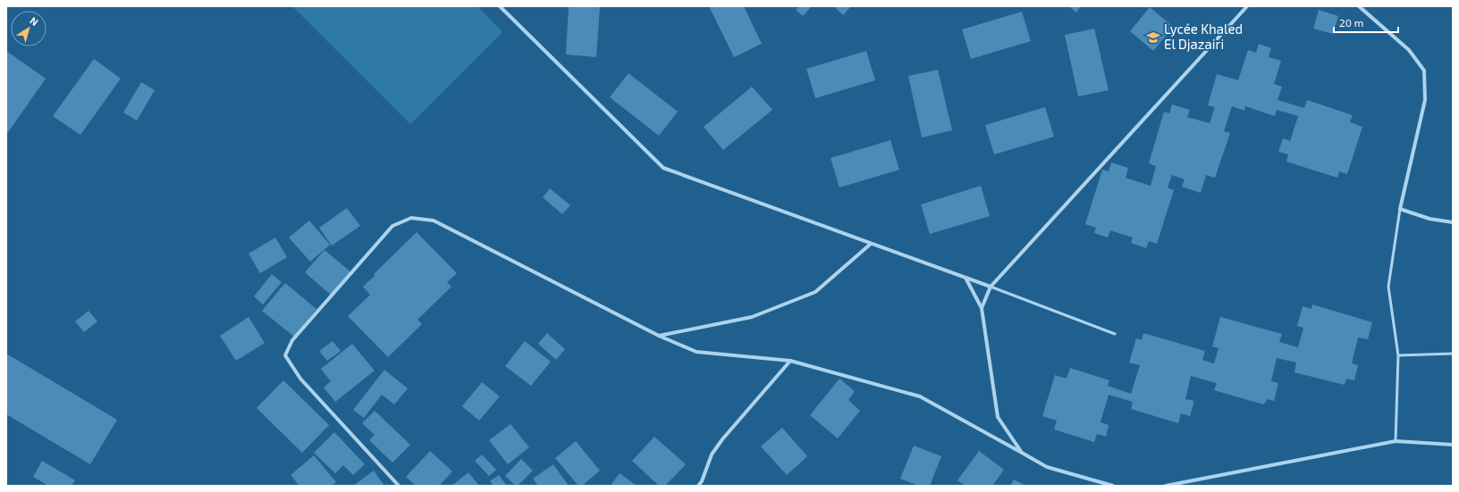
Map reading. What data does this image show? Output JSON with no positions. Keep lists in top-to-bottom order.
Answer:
{
  "places": {
    "school or university": ["Lycée Khaled El Djazairi"]
  },
  "scale_bar": "20 m",
  "north": "top right"
}
